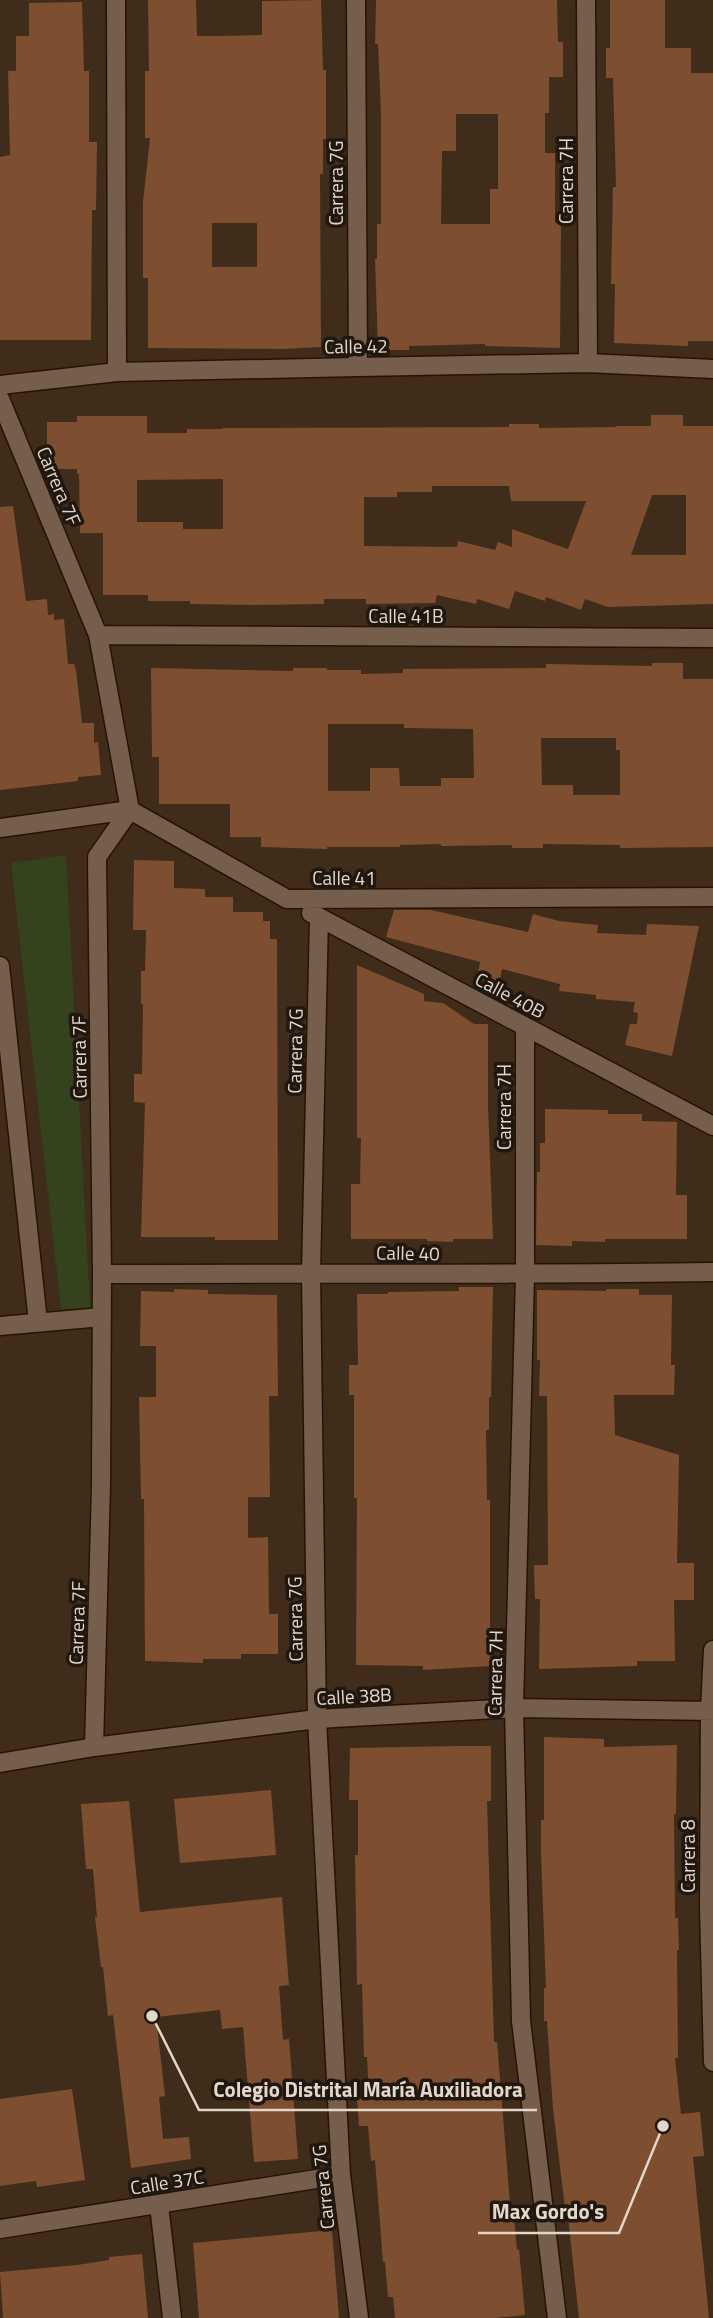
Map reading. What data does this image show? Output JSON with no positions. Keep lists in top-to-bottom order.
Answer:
{
  "streets": {
    "street": [
      "Carrera 7H",
      "Carrera 7G",
      "Calle 42",
      "Carrera 7F",
      "Calle 41B",
      "Calle 41",
      "Calle 40B",
      "Calle 40",
      "Calle 38B",
      "Carrera 8",
      "Calle 37C"
    ]
  },
  "crossings": [
    ["Carrera 7H", "Calle 42"],
    ["Carrera 7H", "Calle 40B"],
    ["Carrera 7H", "Calle 40"],
    ["Carrera 7H", "Calle 38B"],
    ["Carrera 7G", "Calle 42"],
    ["Carrera 7G", "Calle 40B"],
    ["Carrera 7G", "Calle 40"],
    ["Carrera 7G", "Calle 38B"],
    ["Carrera 7G", "Calle 37C"],
    ["Carrera 7F", "Calle 41B"],
    ["Carrera 7F", "Calle 41"],
    ["Carrera 7F", "Calle 40"],
    ["Carrera 7F", "Calle 38B"],
    ["Calle 41", "Calle 40B"],
    ["Calle 38B", "Carrera 8"]
  ],
  "places": ["Colegio Distrital María Auxiliadora", "Max Gordo's"]
}
